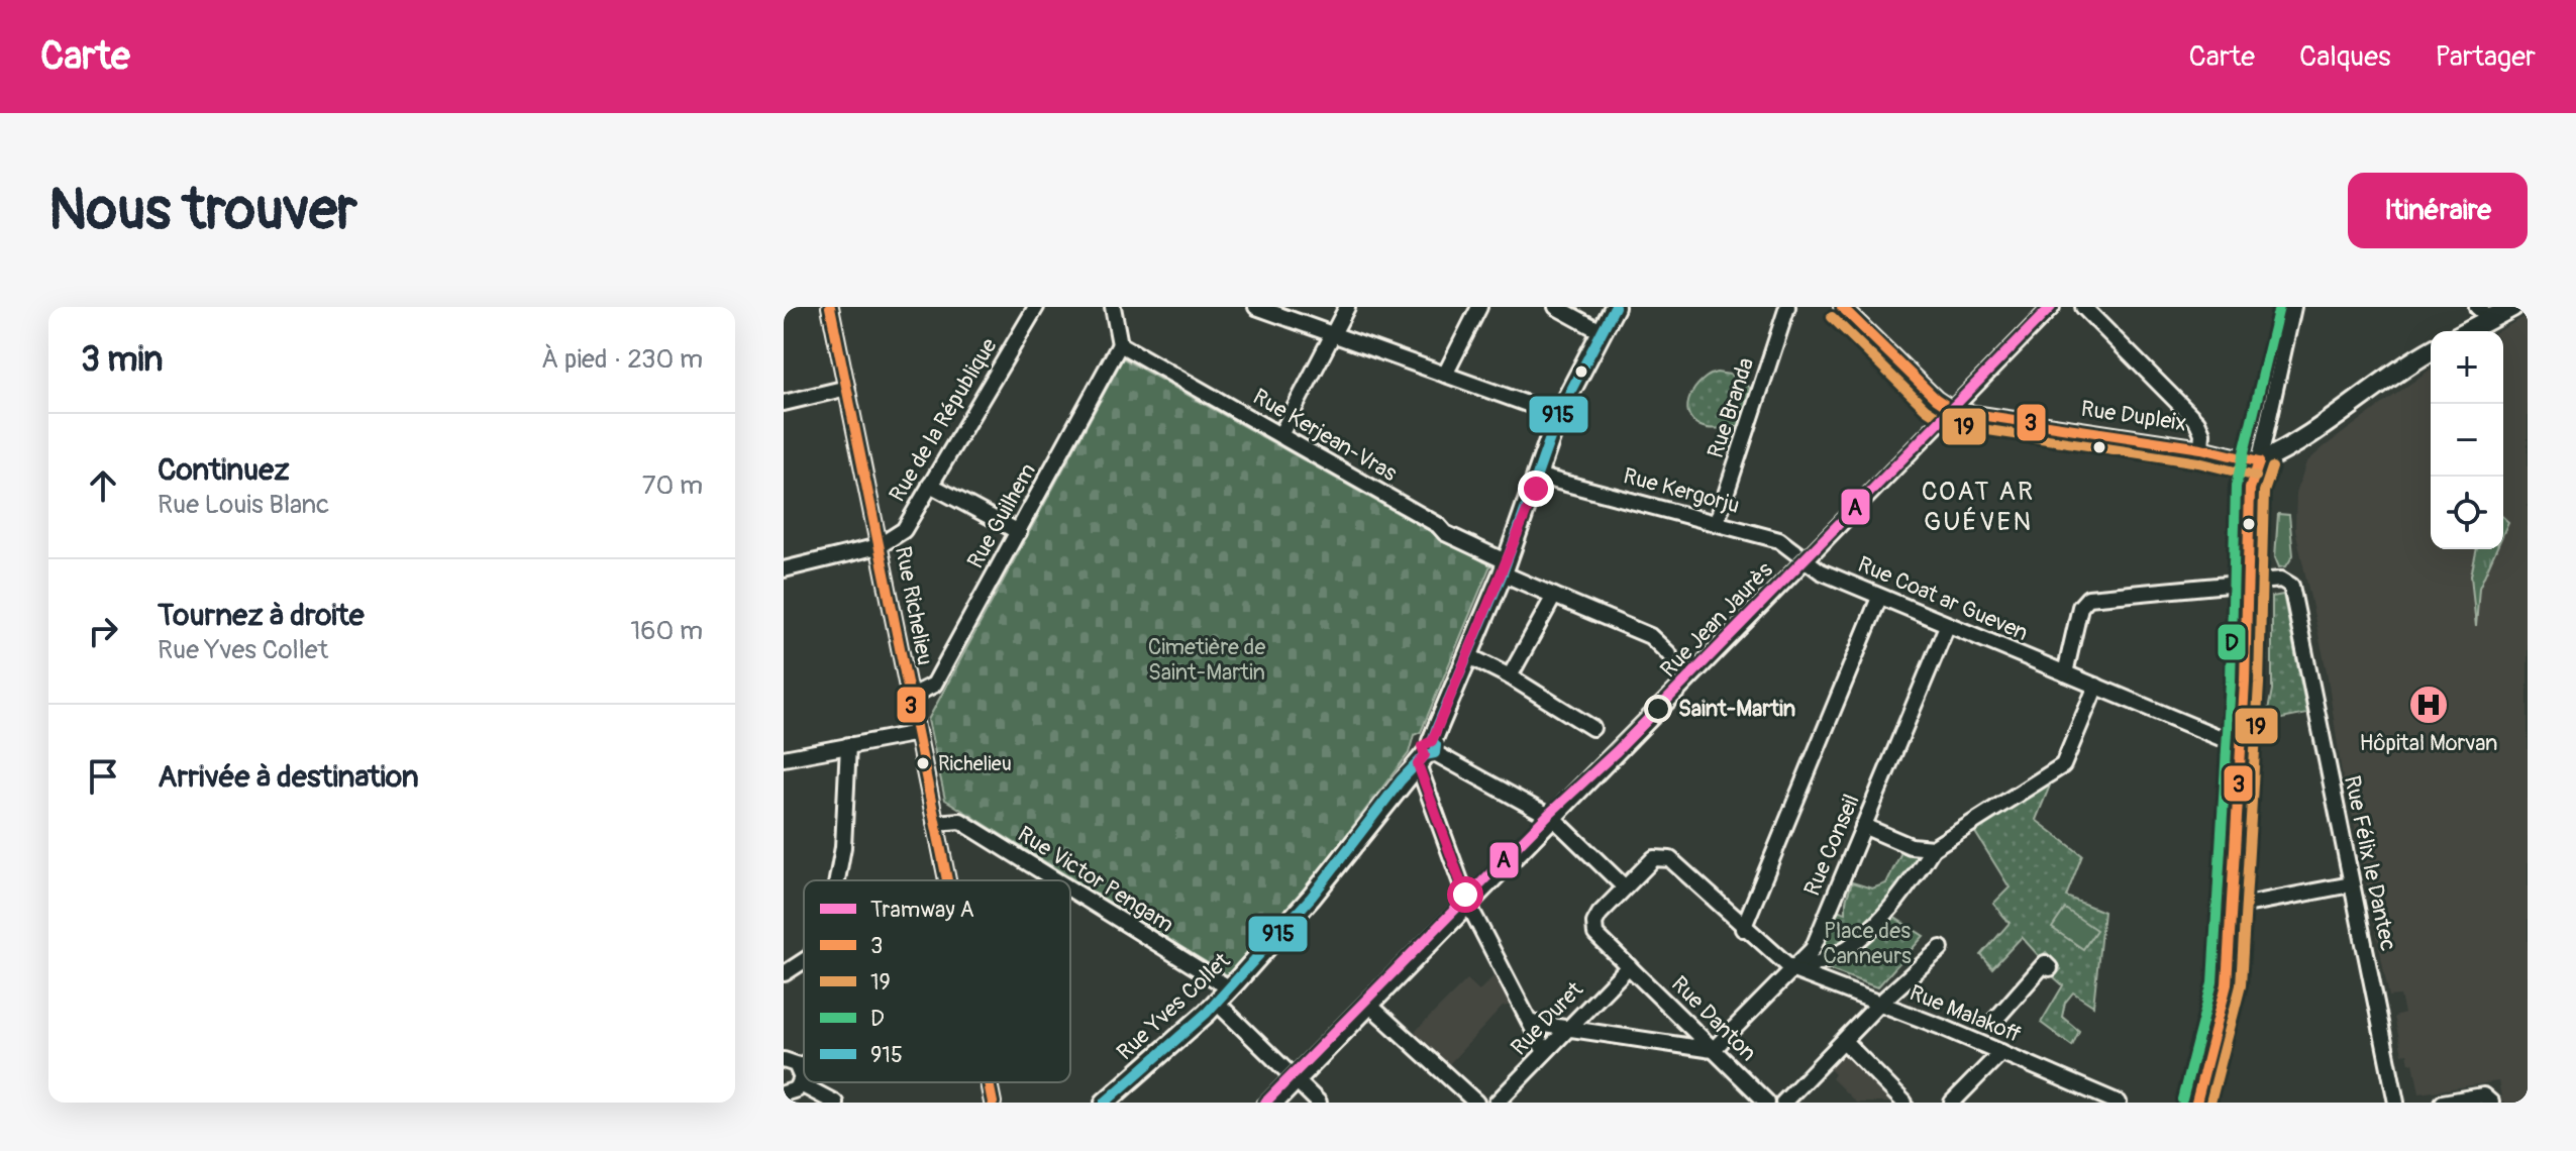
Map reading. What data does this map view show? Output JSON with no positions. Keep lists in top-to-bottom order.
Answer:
{
  "streets": {
    "main road": ["Rue Yves Collet"],
    "street": [
      "Rue Branda",
      "Rue Dupleix",
      "Rue de la République",
      "Rue Kerjean-Vras",
      "Rue Kergorju",
      "Rue Guilhem",
      "Rue Coat ar Gueven",
      "Rue Richelieu",
      "Rue Jean Jaurès",
      "Rue Conseil",
      "Rue Félix le Dantec",
      "Rue Victor Pengam",
      "Rue Malakoff",
      "Rue Duret",
      "Rue Danton"
    ]
  },
  "crossings": [
    ["Rue Branda", "Rue Kergorju"],
    ["Rue Dupleix", "Rue Jean Jaurès"],
    ["Rue de la République", "Rue Richelieu"],
    ["Rue Kerjean-Vras", "Rue Guilhem"],
    ["Rue Kerjean-Vras", "Rue Yves Collet"],
    ["Rue Kergorju", "Rue Coat ar Gueven"],
    ["Rue Kergorju", "Rue Jean Jaurès"],
    ["Rue Kergorju", "Rue Yves Collet"],
    ["Rue Guilhem", "Rue Richelieu"],
    ["Rue Coat ar Gueven", "Rue Jean Jaurès"],
    ["Rue Coat ar Gueven", "Rue Conseil"],
    ["Rue Richelieu", "Rue Victor Pengam"],
    ["Rue Conseil", "Rue Malakoff"],
    ["Rue Conseil", "Rue Danton"],
    ["Rue Victor Pengam", "Rue Yves Collet"],
    ["Rue Malakoff", "Rue Danton"],
    ["Rue Duret", "Rue Danton"]
  ],
  "districts": ["COAT AR GUÉVEN"],
  "parks": ["Cimetière de Saint-Martin", "Place des Canneurs"],
  "places": {
    "hospital": ["Hôpital Morvan"],
    "other": ["Saint-Martin", "Richelieu"]
  },
  "lines": [
    "tram line A",
    "transit line 3",
    "transit line D",
    "transit line 915",
    "transit line 19"
  ],
  "legend": [
    "Tramway A",
    "3",
    "19",
    "D",
    "915"
  ],
  "page": {
    "header": "Carte",
    "nav": ["Carte", "Calques", "Partager"],
    "buttons": "Itinéraire",
    "title": "Nous trouver",
    "heading": ["3 min", "À pied · 230 m"],
    "map_buttons": ["+", "−"],
    "list": [
      ["Continuez", "Rue Louis Blanc", "70 m"],
      ["Tournez à droite", "Rue Yves Collet", "160 m"],
      "Arrivée à destination"
    ]
  }
}
